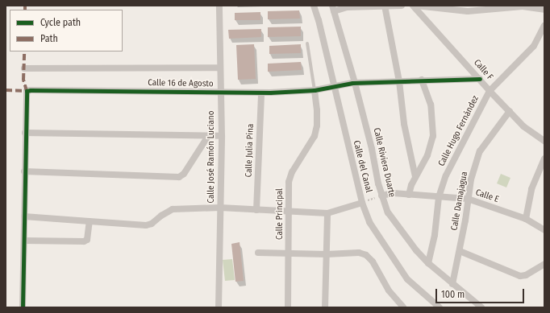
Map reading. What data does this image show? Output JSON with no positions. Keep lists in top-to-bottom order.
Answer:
{
  "streets": {
    "street": [
      "Calle F",
      "Calle 16 de Agosto",
      "Calle Hugo Fernández",
      "Calle Julia Pina",
      "Calle José Ramón Luciano",
      "Calle Riviera Duarte",
      "Calle del Canal",
      "Calle E",
      "Calle Damajagua",
      "Calle Principal"
    ]
  },
  "crossings": [
    ["Calle F", "Calle 16 de Agosto"],
    ["Calle F", "Calle Hugo Fernández"],
    ["Calle F", "Calle Damajagua"],
    ["Calle 16 de Agosto", "Calle Julia Pina"],
    ["Calle 16 de Agosto", "Calle José Ramón Luciano"],
    ["Calle 16 de Agosto", "Calle Riviera Duarte"],
    ["Calle 16 de Agosto", "Calle del Canal"],
    ["Calle 16 de Agosto", "Calle Principal"],
    ["Calle Hugo Fernández", "Calle Riviera Duarte"],
    ["Calle Hugo Fernández", "Calle E"],
    ["Calle Riviera Duarte", "Calle E"],
    ["Calle Riviera Duarte", "Calle Damajagua"],
    ["Calle E", "Calle Damajagua"]
  ],
  "legend": ["Cycle path", "Path"],
  "scale_bar": "100 m"
}
